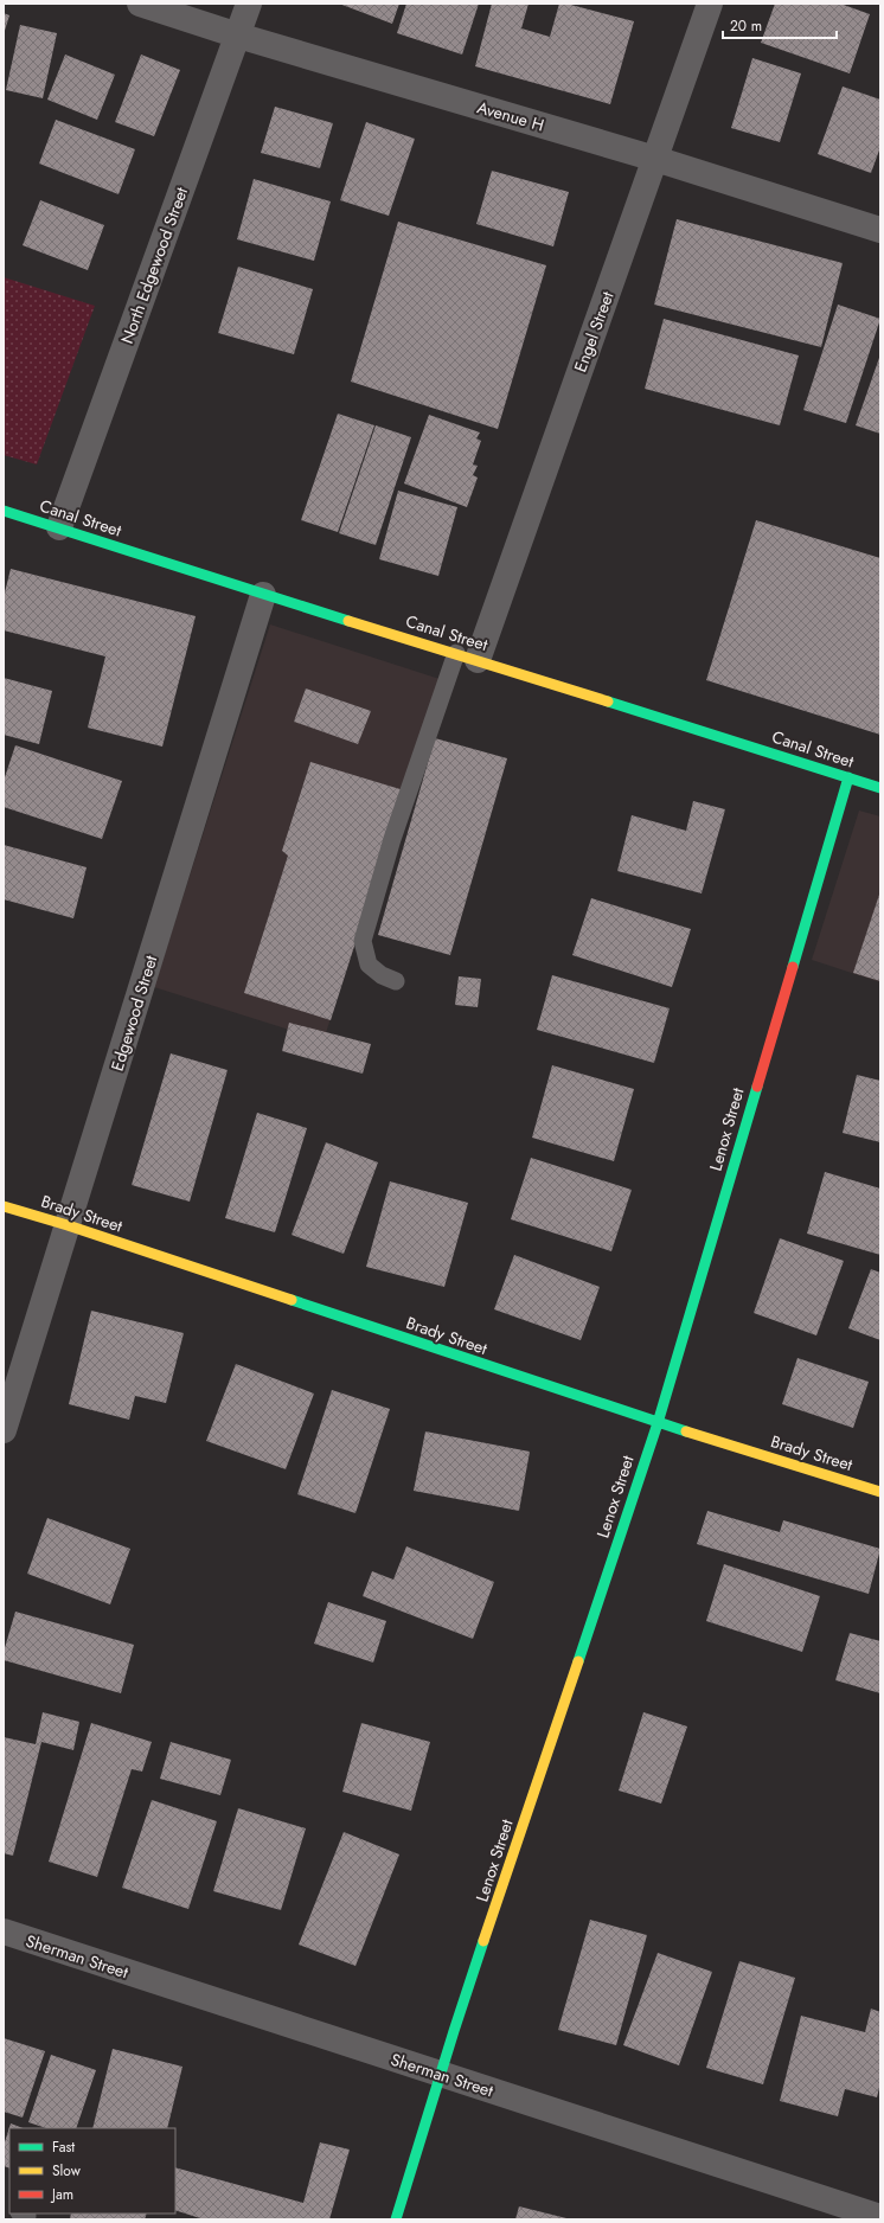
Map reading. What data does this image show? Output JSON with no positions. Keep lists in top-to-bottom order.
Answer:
{
  "streets": {
    "street": [
      "Avenue H",
      "North Edgewood Street",
      "Engel Street",
      "Canal Street",
      "Edgewood Street",
      "Lenox Street",
      "Brady Street",
      "Sherman Street"
    ]
  },
  "crossings": [
    ["Avenue H", "North Edgewood Street"],
    ["Avenue H", "Engel Street"],
    ["North Edgewood Street", "Canal Street"],
    ["Engel Street", "Canal Street"],
    ["Canal Street", "Edgewood Street"],
    ["Canal Street", "Lenox Street"],
    ["Edgewood Street", "Brady Street"],
    ["Lenox Street", "Brady Street"],
    ["Lenox Street", "Sherman Street"]
  ],
  "legend": ["Fast", "Slow", "Jam"],
  "scale_bar": "20 m"
}
